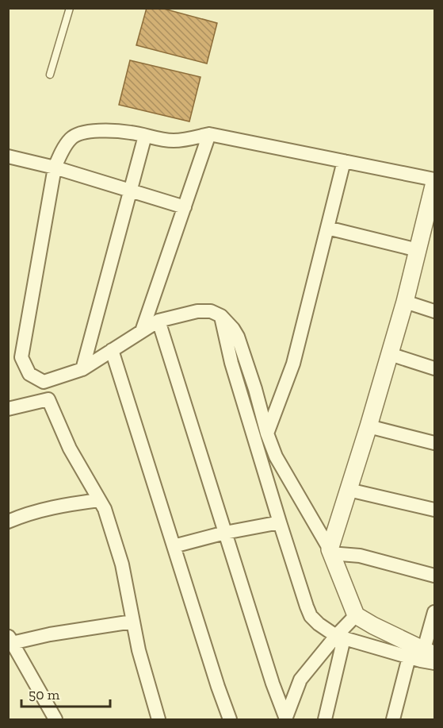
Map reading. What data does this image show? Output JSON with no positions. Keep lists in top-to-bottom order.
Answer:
{
  "scale_bar": "50 m"
}
